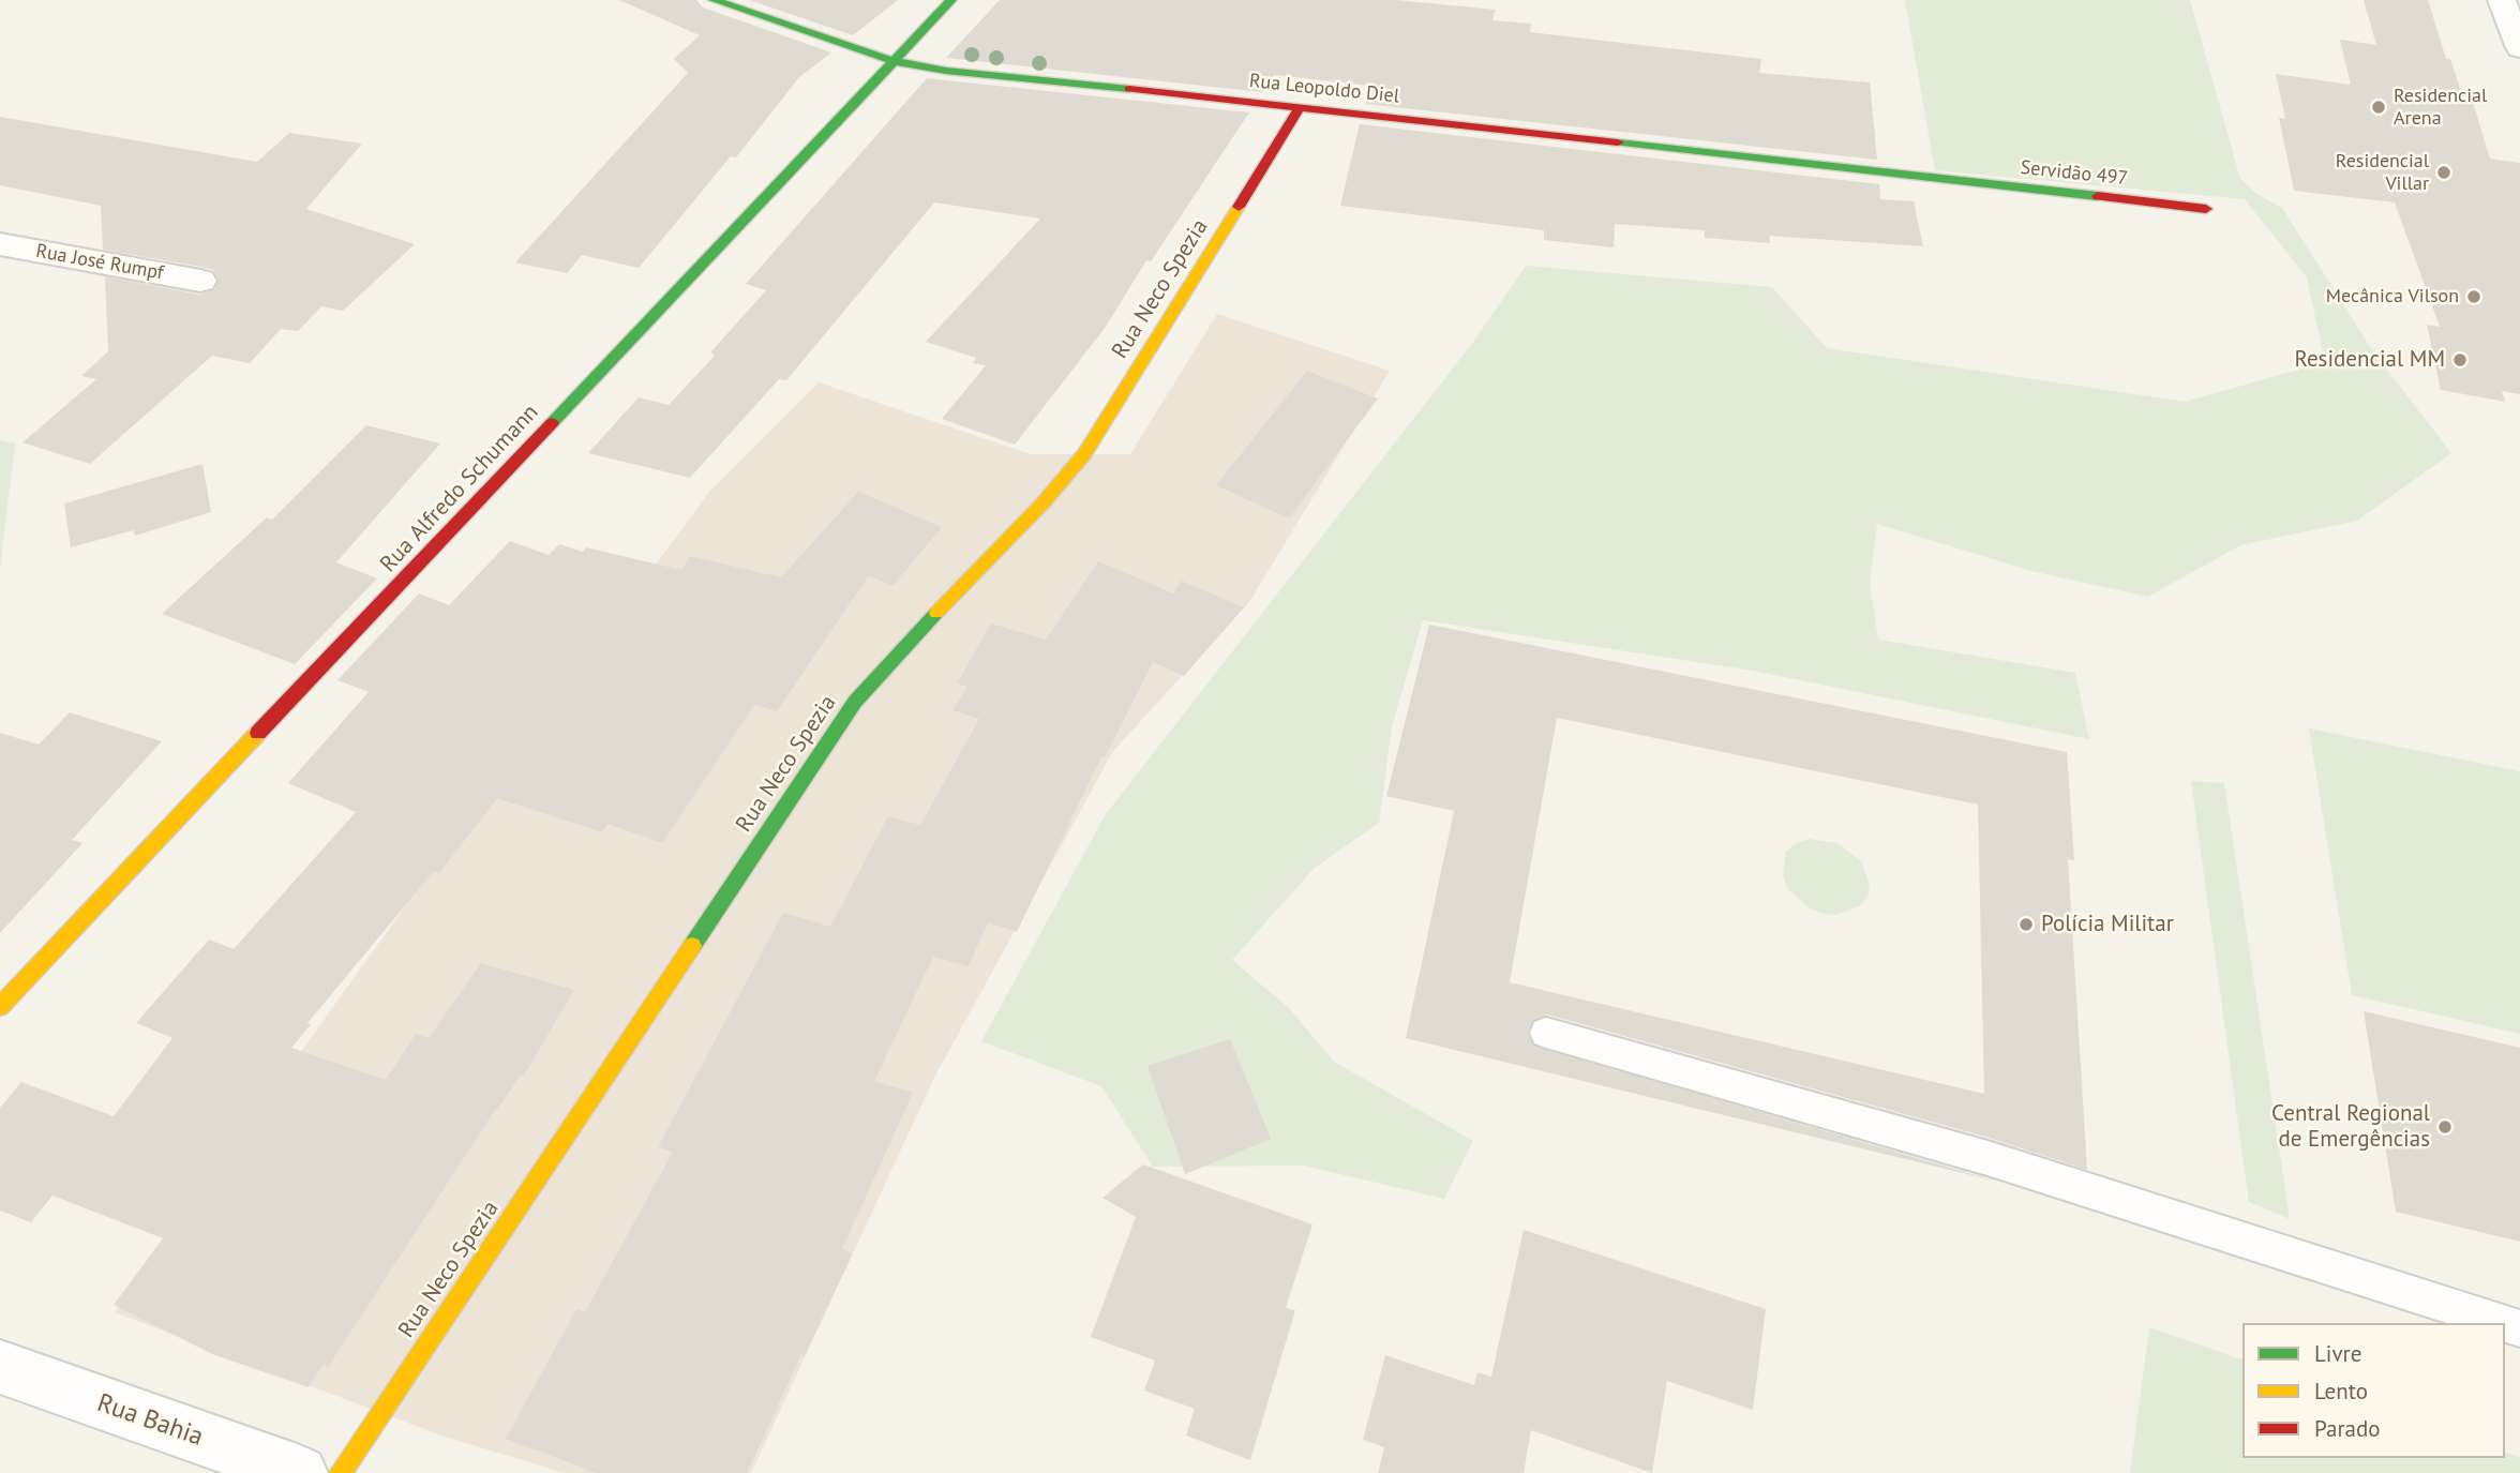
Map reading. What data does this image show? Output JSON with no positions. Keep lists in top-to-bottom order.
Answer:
{
  "streets": {
    "street": [
      "Rua Leopoldo Diel",
      "Servidão 497",
      "Rua José Rumpf",
      "Rua Neco Spezia",
      "Rua Alfredo Schumann",
      "Rua Bahia"
    ]
  },
  "crossings": [
    ["Rua Leopoldo Diel", "Servidão 497"],
    ["Rua Leopoldo Diel", "Rua Neco Spezia"],
    ["Rua Leopoldo Diel", "Rua Alfredo Schumann"]
  ],
  "places": [
    "Residencial Arena",
    "Residencial Villar",
    "Mecânica Vilson",
    "Residencial MM",
    "Polícia Militar",
    "Central Regional de Emergências"
  ],
  "legend": ["Livre", "Lento", "Parado"]
}
